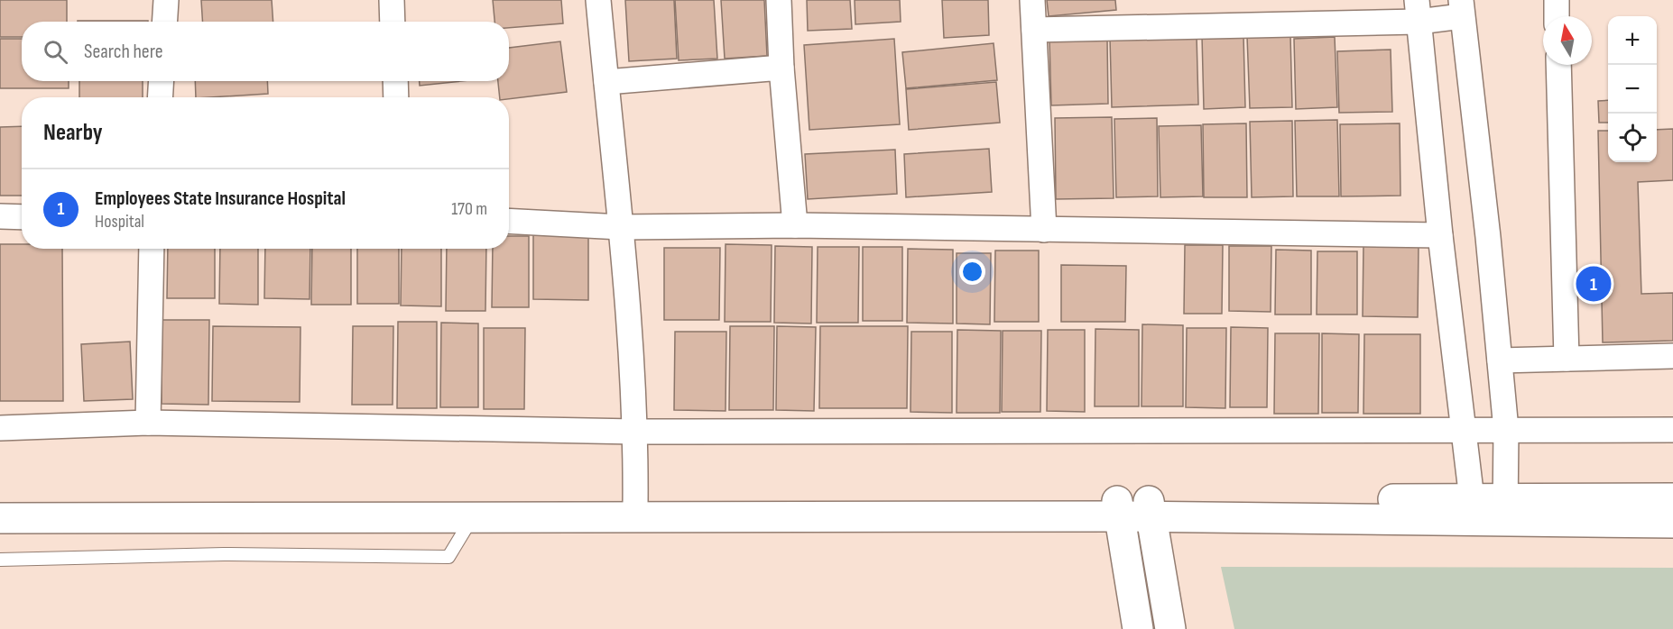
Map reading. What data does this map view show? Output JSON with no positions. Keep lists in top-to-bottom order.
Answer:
{
  "north": "top",
  "page": {
    "map_buttons": ["+", "−"],
    "search": "Search here",
    "heading": "Nearby",
    "list": [
      {
        "mark": "1",
        "name": "Employees State Insurance Hospital",
        "note": "Hospital",
        "value": "170 m"
      }
    ],
    "pins": "1"
  }
}
